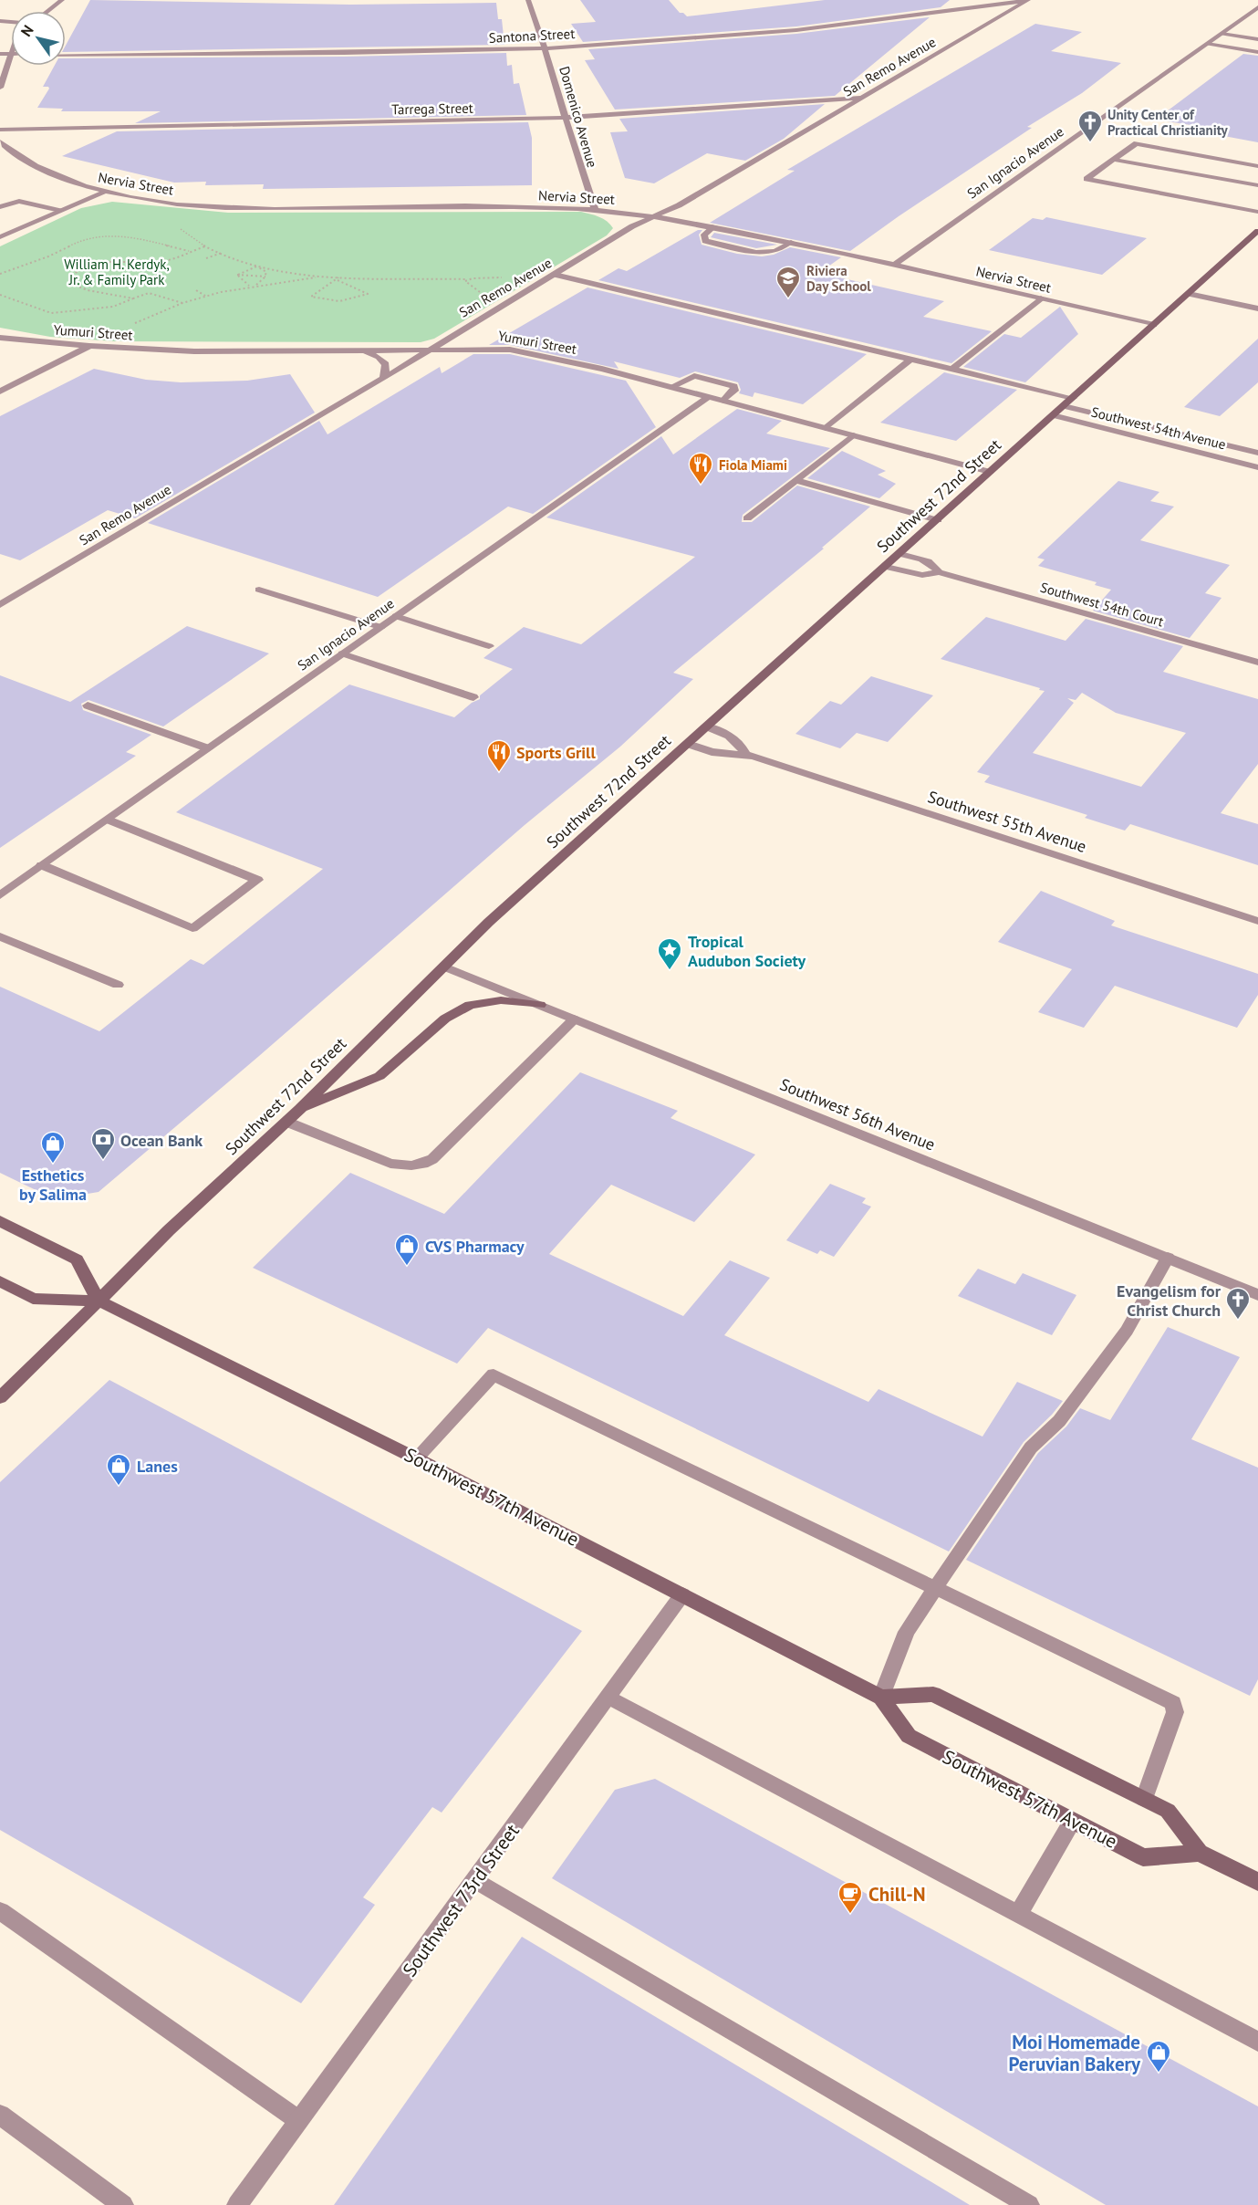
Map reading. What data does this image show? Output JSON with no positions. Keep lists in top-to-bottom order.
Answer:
{
  "streets": {
    "main road": ["Southwest 72nd Street", "Southwest 57th Avenue"],
    "street": [
      "Santona Street",
      "San Remo Avenue",
      "Tarrega Street",
      "Domenico Avenue",
      "San Ignacio Avenue",
      "Nervia Street",
      "Yumuri Street",
      "Southwest 54th Avenue",
      "Southwest 54th Court",
      "Southwest 55th Avenue",
      "Southwest 56th Avenue",
      "Southwest 73rd Street"
    ]
  },
  "crossings": [
    ["Santona Street", "San Remo Avenue"],
    ["Santona Street", "Domenico Avenue"],
    ["San Remo Avenue", "Tarrega Street"],
    ["San Remo Avenue", "Nervia Street"],
    ["San Remo Avenue", "Yumuri Street"],
    ["Tarrega Street", "Domenico Avenue"],
    ["Domenico Avenue", "Nervia Street"],
    ["San Ignacio Avenue", "Nervia Street"],
    ["San Ignacio Avenue", "Yumuri Street"],
    ["Nervia Street", "Southwest 72nd Street"],
    ["Yumuri Street", "Southwest 72nd Street"],
    ["Southwest 54th Avenue", "Southwest 72nd Street"],
    ["Southwest 72nd Street", "Southwest 54th Court"],
    ["Southwest 72nd Street", "Southwest 55th Avenue"],
    ["Southwest 72nd Street", "Southwest 56th Avenue"],
    ["Southwest 72nd Street", "Southwest 57th Avenue"],
    ["Southwest 57th Avenue", "Southwest 73rd Street"]
  ],
  "parks": ["William H. Kerdyk, Jr. & Family Park"],
  "places": {
    "church": ["Unity Center of Practical Christianity", "Evangelism for Christ Church"],
    "school or university": ["Riviera Day School"],
    "restaurant": ["Fiola Miami", "Sports Grill"],
    "place": ["Tropical Audubon Society"],
    "bank": ["Ocean Bank"],
    "shop": [
      "Esthetics by Salima",
      "CVS Pharmacy",
      "Lanes",
      "Moi Homemade Peruvian Bakery"
    ],
    "cafe": ["Chill-N"]
  },
  "north": "top left"
}
